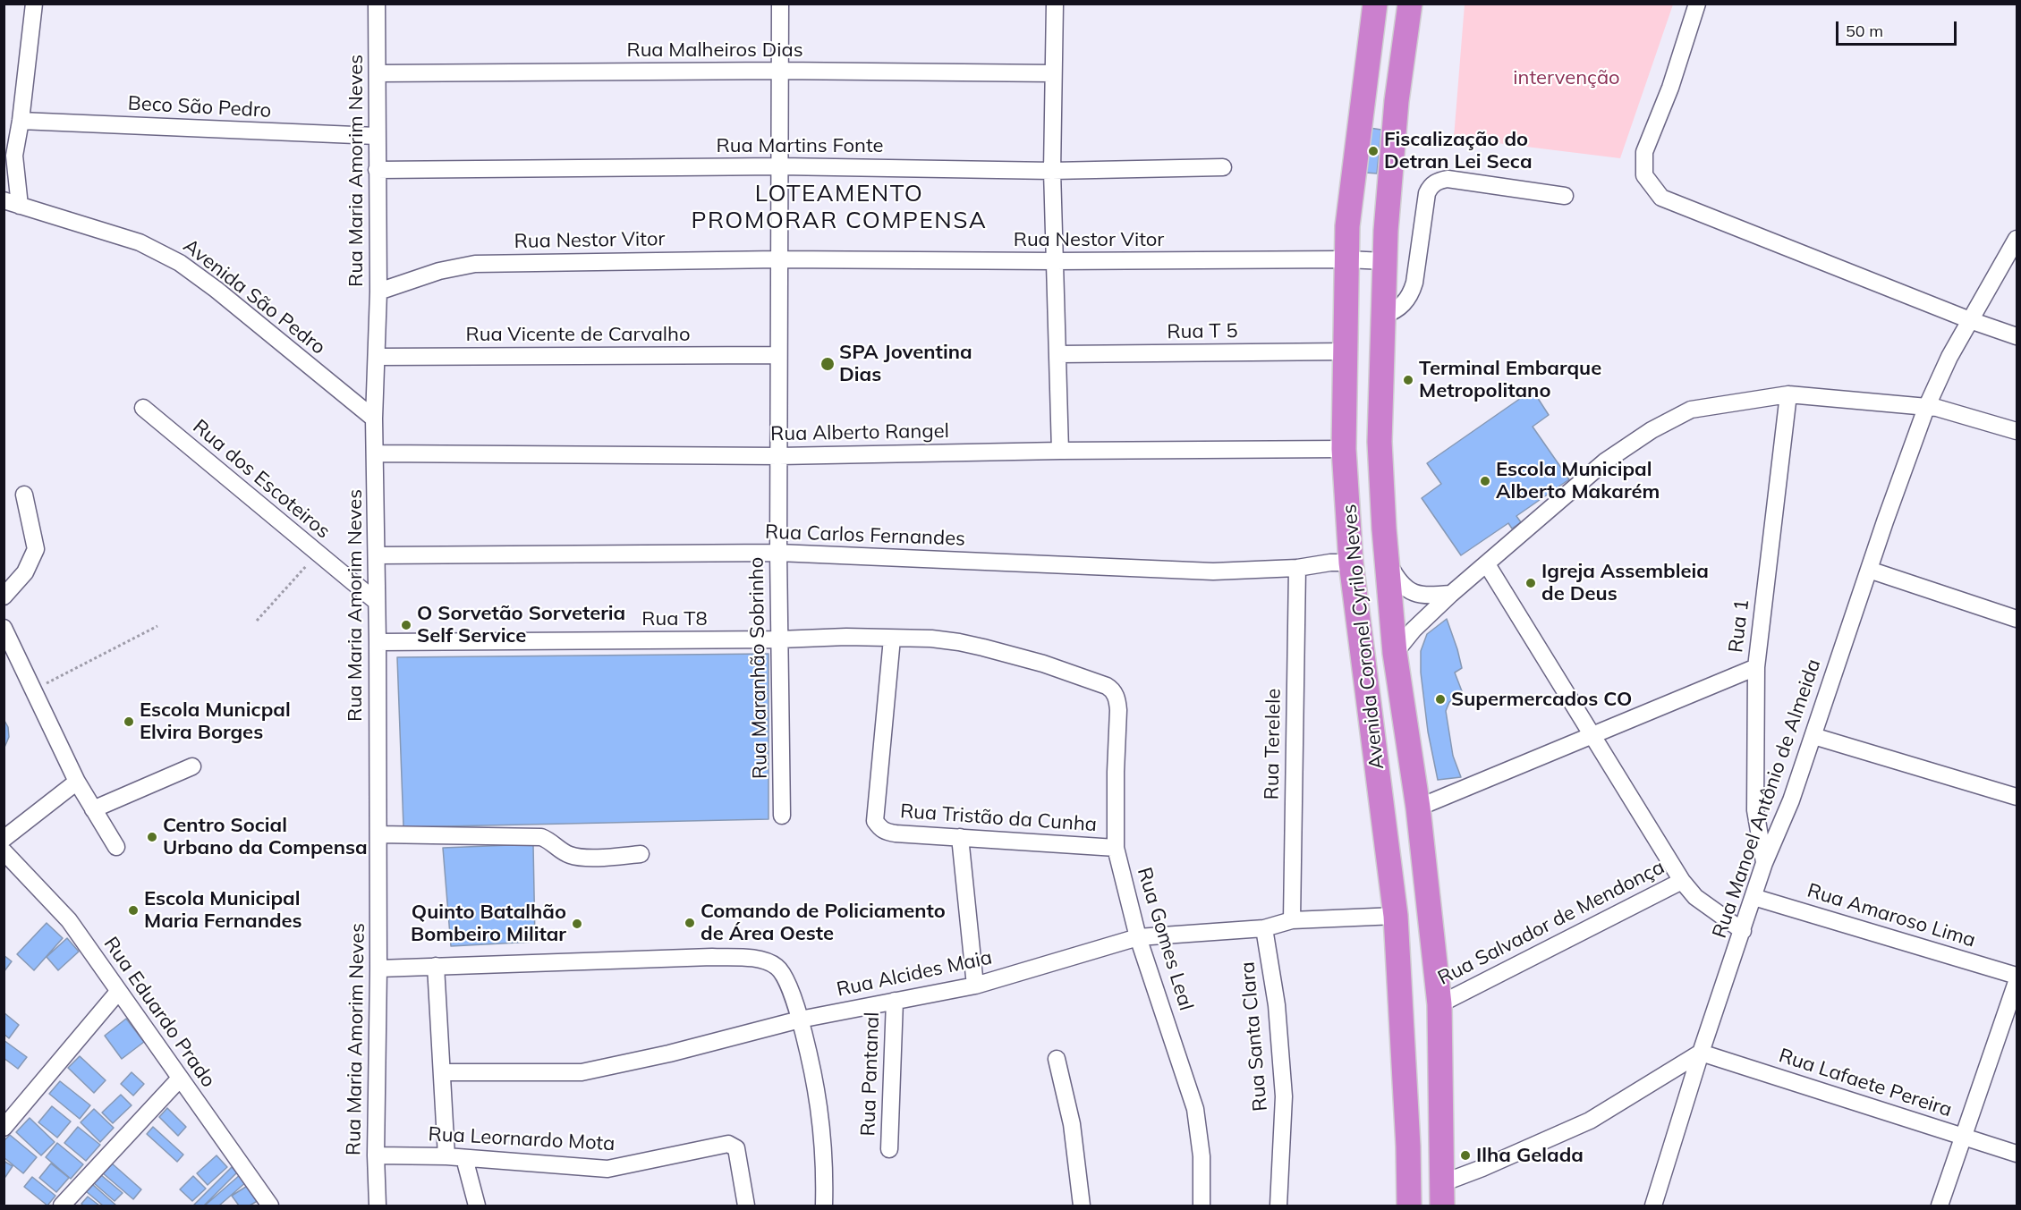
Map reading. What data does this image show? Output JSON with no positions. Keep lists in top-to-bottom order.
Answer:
{
  "streets": {
    "highway": ["Avenida Coronel Cyrilo Neves"],
    "street": [
      "Rua Malheiros Dias",
      "Beco São Pedro",
      "Rua Martins Fonte",
      "Rua Maria Amorim Neves",
      "Rua Nestor Vitor",
      "Avenida São Pedro",
      "Rua T 5",
      "Rua Vicente de Carvalho",
      "Rua Alberto Rangel",
      "Rua dos Escoteiros",
      "Rua Carlos Fernandes",
      "Rua T8",
      "Rua 1",
      "Rua Maranhão Sobrinho",
      "Rua Terelele",
      "Rua Manoel Antônio de Almeida",
      "Rua Tristão da Cunha",
      "Rua Amaroso Lima",
      "Rua Salvador de Mendonça",
      "Rua Gomes Leal",
      "Rua Alcides Maia",
      "Rua Eduardo Prado",
      "Rua Santa Clara",
      "Rua Pantanal",
      "Rua Lafaete Pereira",
      "Rua Leornardo Mota"
    ]
  },
  "crossings": [
    ["Rua Malheiros Dias", "Rua Maria Amorim Neves"],
    ["Rua Malheiros Dias", "Rua Maranhão Sobrinho"],
    ["Beco São Pedro", "Rua Maria Amorim Neves"],
    ["Rua Martins Fonte", "Rua Maria Amorim Neves"],
    ["Rua Martins Fonte", "Rua Maranhão Sobrinho"],
    ["Rua Maria Amorim Neves", "Rua Nestor Vitor"],
    ["Rua Maria Amorim Neves", "Avenida São Pedro"],
    ["Rua Maria Amorim Neves", "Rua Vicente de Carvalho"],
    ["Rua Maria Amorim Neves", "Rua Alberto Rangel"],
    ["Rua Maria Amorim Neves", "Rua dos Escoteiros"],
    ["Rua Maria Amorim Neves", "Rua Carlos Fernandes"],
    ["Rua Maria Amorim Neves", "Rua T8"],
    ["Rua Maria Amorim Neves", "Rua Leornardo Mota"],
    ["Rua Nestor Vitor", "Avenida Coronel Cyrilo Neves"],
    ["Rua Nestor Vitor", "Rua Maranhão Sobrinho"],
    ["Rua T 5", "Avenida Coronel Cyrilo Neves"],
    ["Rua Vicente de Carvalho", "Rua Maranhão Sobrinho"],
    ["Rua Alberto Rangel", "Avenida Coronel Cyrilo Neves"],
    ["Rua Alberto Rangel", "Rua Maranhão Sobrinho"],
    ["Rua Carlos Fernandes", "Avenida Coronel Cyrilo Neves"],
    ["Rua Carlos Fernandes", "Rua Maranhão Sobrinho"],
    ["Rua Carlos Fernandes", "Rua Terelele"],
    ["Rua T8", "Rua Maranhão Sobrinho"],
    ["Rua T8", "Rua Tristão da Cunha"],
    ["Rua T8", "Rua Gomes Leal"],
    ["Rua 1", "Rua Manoel Antônio de Almeida"],
    ["Avenida Coronel Cyrilo Neves", "Rua Salvador de Mendonça"],
    ["Avenida Coronel Cyrilo Neves", "Rua Alcides Maia"],
    ["Rua Terelele", "Rua Alcides Maia"],
    ["Rua Manoel Antônio de Almeida", "Rua Amaroso Lima"],
    ["Rua Manoel Antônio de Almeida", "Rua Lafaete Pereira"],
    ["Rua Tristão da Cunha", "Rua Gomes Leal"],
    ["Rua Gomes Leal", "Rua Alcides Maia"],
    ["Rua Alcides Maia", "Rua Santa Clara"],
    ["Rua Alcides Maia", "Rua Pantanal"]
  ],
  "districts": ["LOTEAMENTO PROMORAR COMPENSA"],
  "parks": ["intervenção"],
  "places": [
    "Fiscalização do Detran Lei Seca",
    "SPA Joventina Dias",
    "Terminal Embarque Metropolitano",
    "Escola Municipal Alberto Makarém",
    "Igreja Assembleia de Deus",
    "O Sorvetão Sorveteria Self Service",
    "Supermercados CO",
    "Escola Municpal Elvira Borges",
    "Centro Social Urbano da Compensa",
    "Escola Municipal Maria Fernandes",
    "Comando de Policiamento de Área Oeste",
    "Quinto Batalhão Bombeiro Militar",
    "Ilha Gelada"
  ],
  "scale_bar": "50 m"
}
